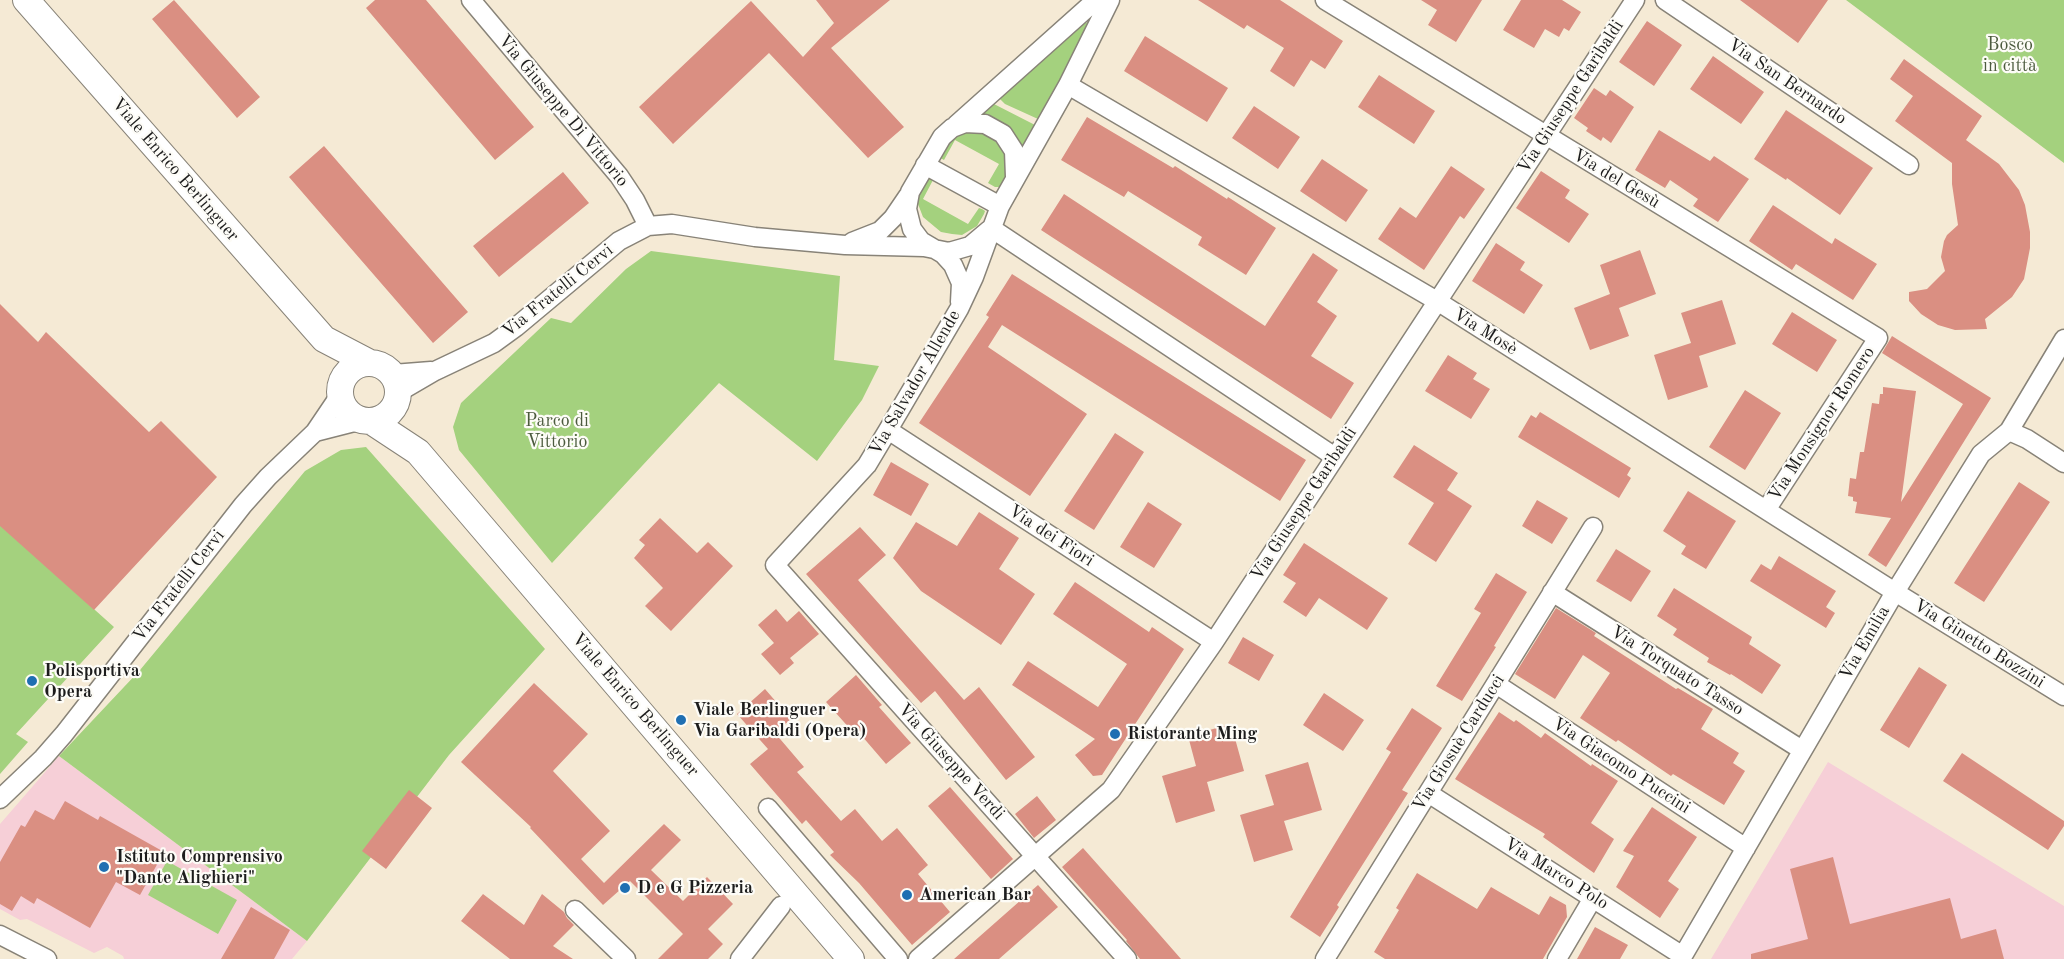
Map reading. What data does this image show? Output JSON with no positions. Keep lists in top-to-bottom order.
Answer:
{
  "streets": {
    "street": [
      "Via San Bernardo",
      "Via Giuseppe Garibaldi",
      "Via Giuseppe Di Vittorio",
      "Viale Enrico Berlinguer",
      "Via del Gesù",
      "Via Fratelli Cervi",
      "Via Mosè",
      "Via Salvador Allende",
      "Via Monsignor Romero",
      "Via dei Fiori",
      "Via Emilia",
      "Via Ginetto Bozzini",
      "Via Torquato Tasso",
      "Via Giosuè Carducci",
      "Via Giuseppe Verdi",
      "Via Giacomo Puccini",
      "Via Marco Polo"
    ]
  },
  "crossings": [
    ["Via Giuseppe Garibaldi", "Via del Gesù"],
    ["Via Giuseppe Garibaldi", "Via Mosè"],
    ["Via Giuseppe Garibaldi", "Via dei Fiori"],
    ["Via Giuseppe Garibaldi", "Via Giuseppe Verdi"],
    ["Via Giuseppe Di Vittorio", "Via Fratelli Cervi"],
    ["Viale Enrico Berlinguer", "Via Fratelli Cervi"],
    ["Via del Gesù", "Via Monsignor Romero"],
    ["Via Mosè", "Via Salvador Allende"],
    ["Via Mosè", "Via Monsignor Romero"],
    ["Via Mosè", "Via Emilia"],
    ["Via Mosè", "Via Ginetto Bozzini"],
    ["Via Salvador Allende", "Via dei Fiori"],
    ["Via Salvador Allende", "Via Giuseppe Verdi"],
    ["Via Emilia", "Via Ginetto Bozzini"],
    ["Via Emilia", "Via Torquato Tasso"],
    ["Via Emilia", "Via Giacomo Puccini"],
    ["Via Emilia", "Via Marco Polo"],
    ["Via Torquato Tasso", "Via Giosuè Carducci"],
    ["Via Giosuè Carducci", "Via Giacomo Puccini"],
    ["Via Giosuè Carducci", "Via Marco Polo"]
  ],
  "parks": ["Bosco in città", "Parco di Vittorio"],
  "places": [
    "Polisportiva Opera",
    "Viale Berlinguer - Via Garibaldi (Opera)",
    "Ristorante Ming",
    "Istituto Comprensivo \"Dante Alighieri\"",
    "D e G Pizzeria",
    "American Bar"
  ]
}
